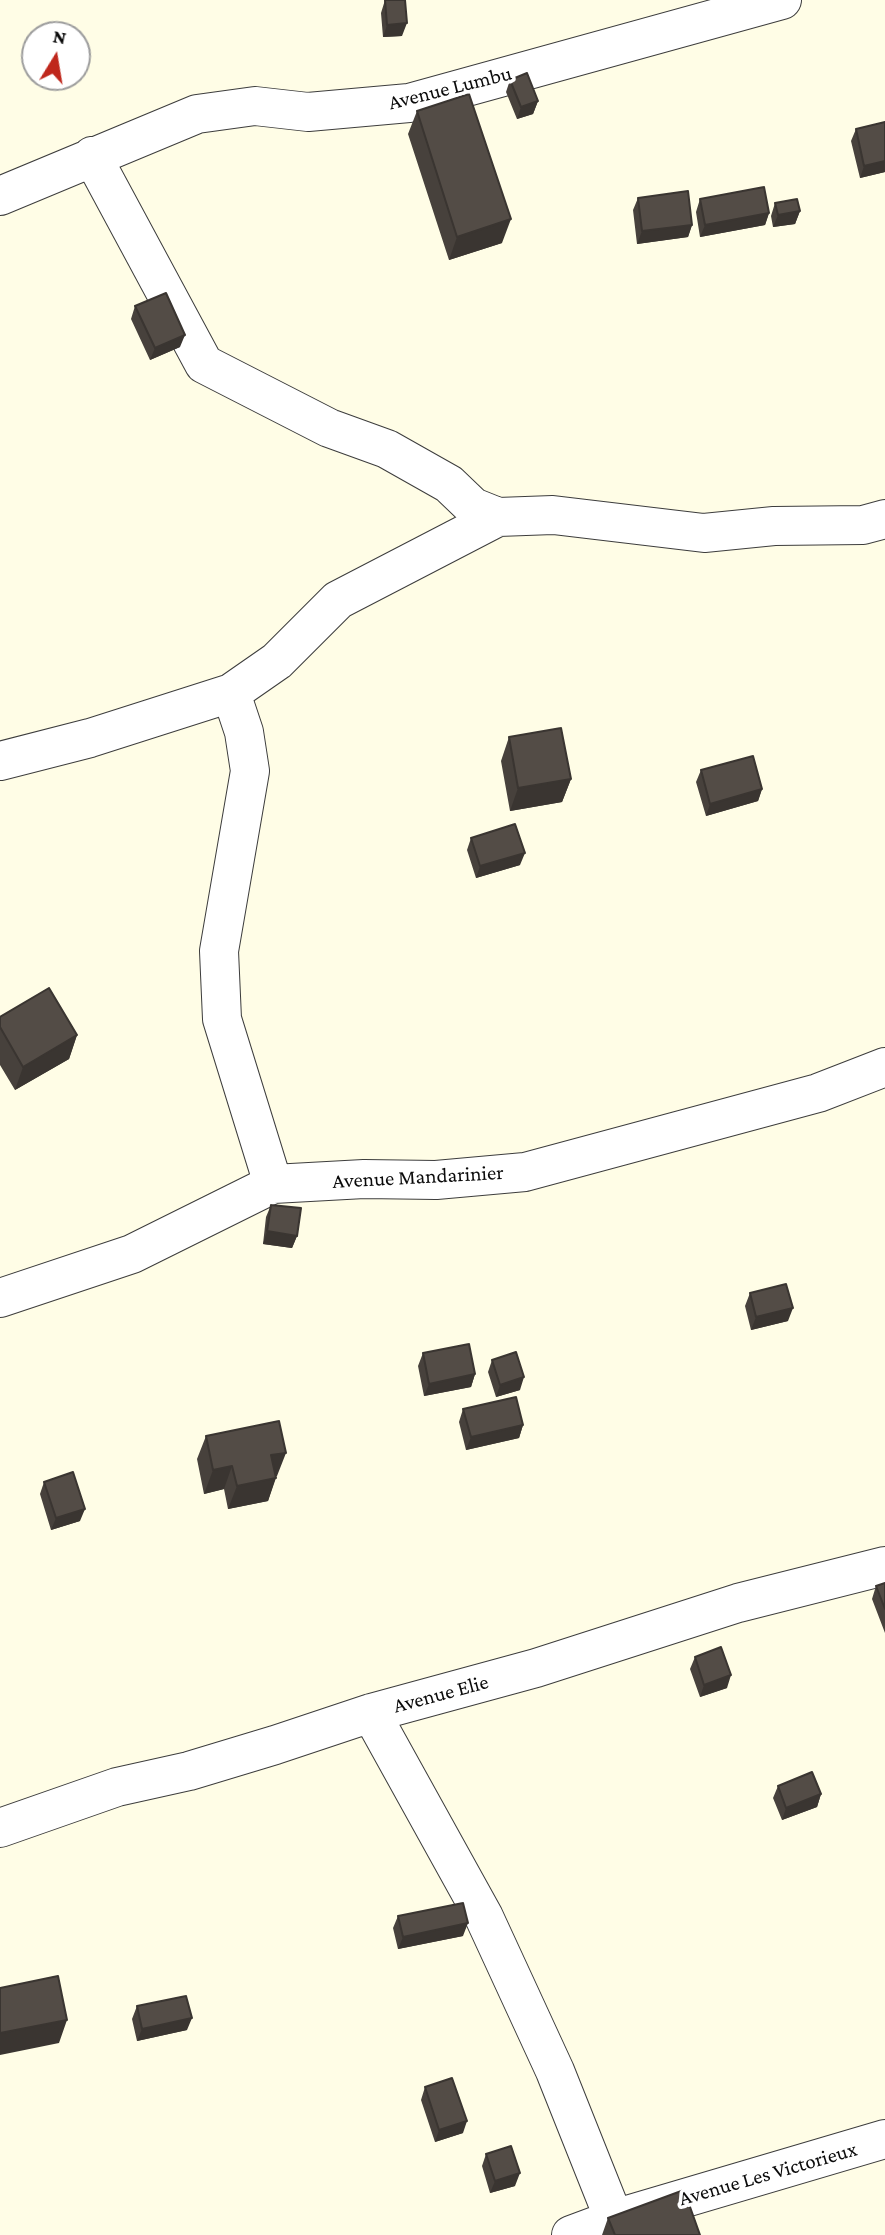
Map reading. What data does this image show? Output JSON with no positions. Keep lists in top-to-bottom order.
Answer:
{
  "streets": {
    "street": [
      "Avenue Lumbu",
      "Avenue Mandarinier",
      "Avenue Elie",
      "Avenue Les Victorieux"
    ]
  },
  "north": "top"
}
